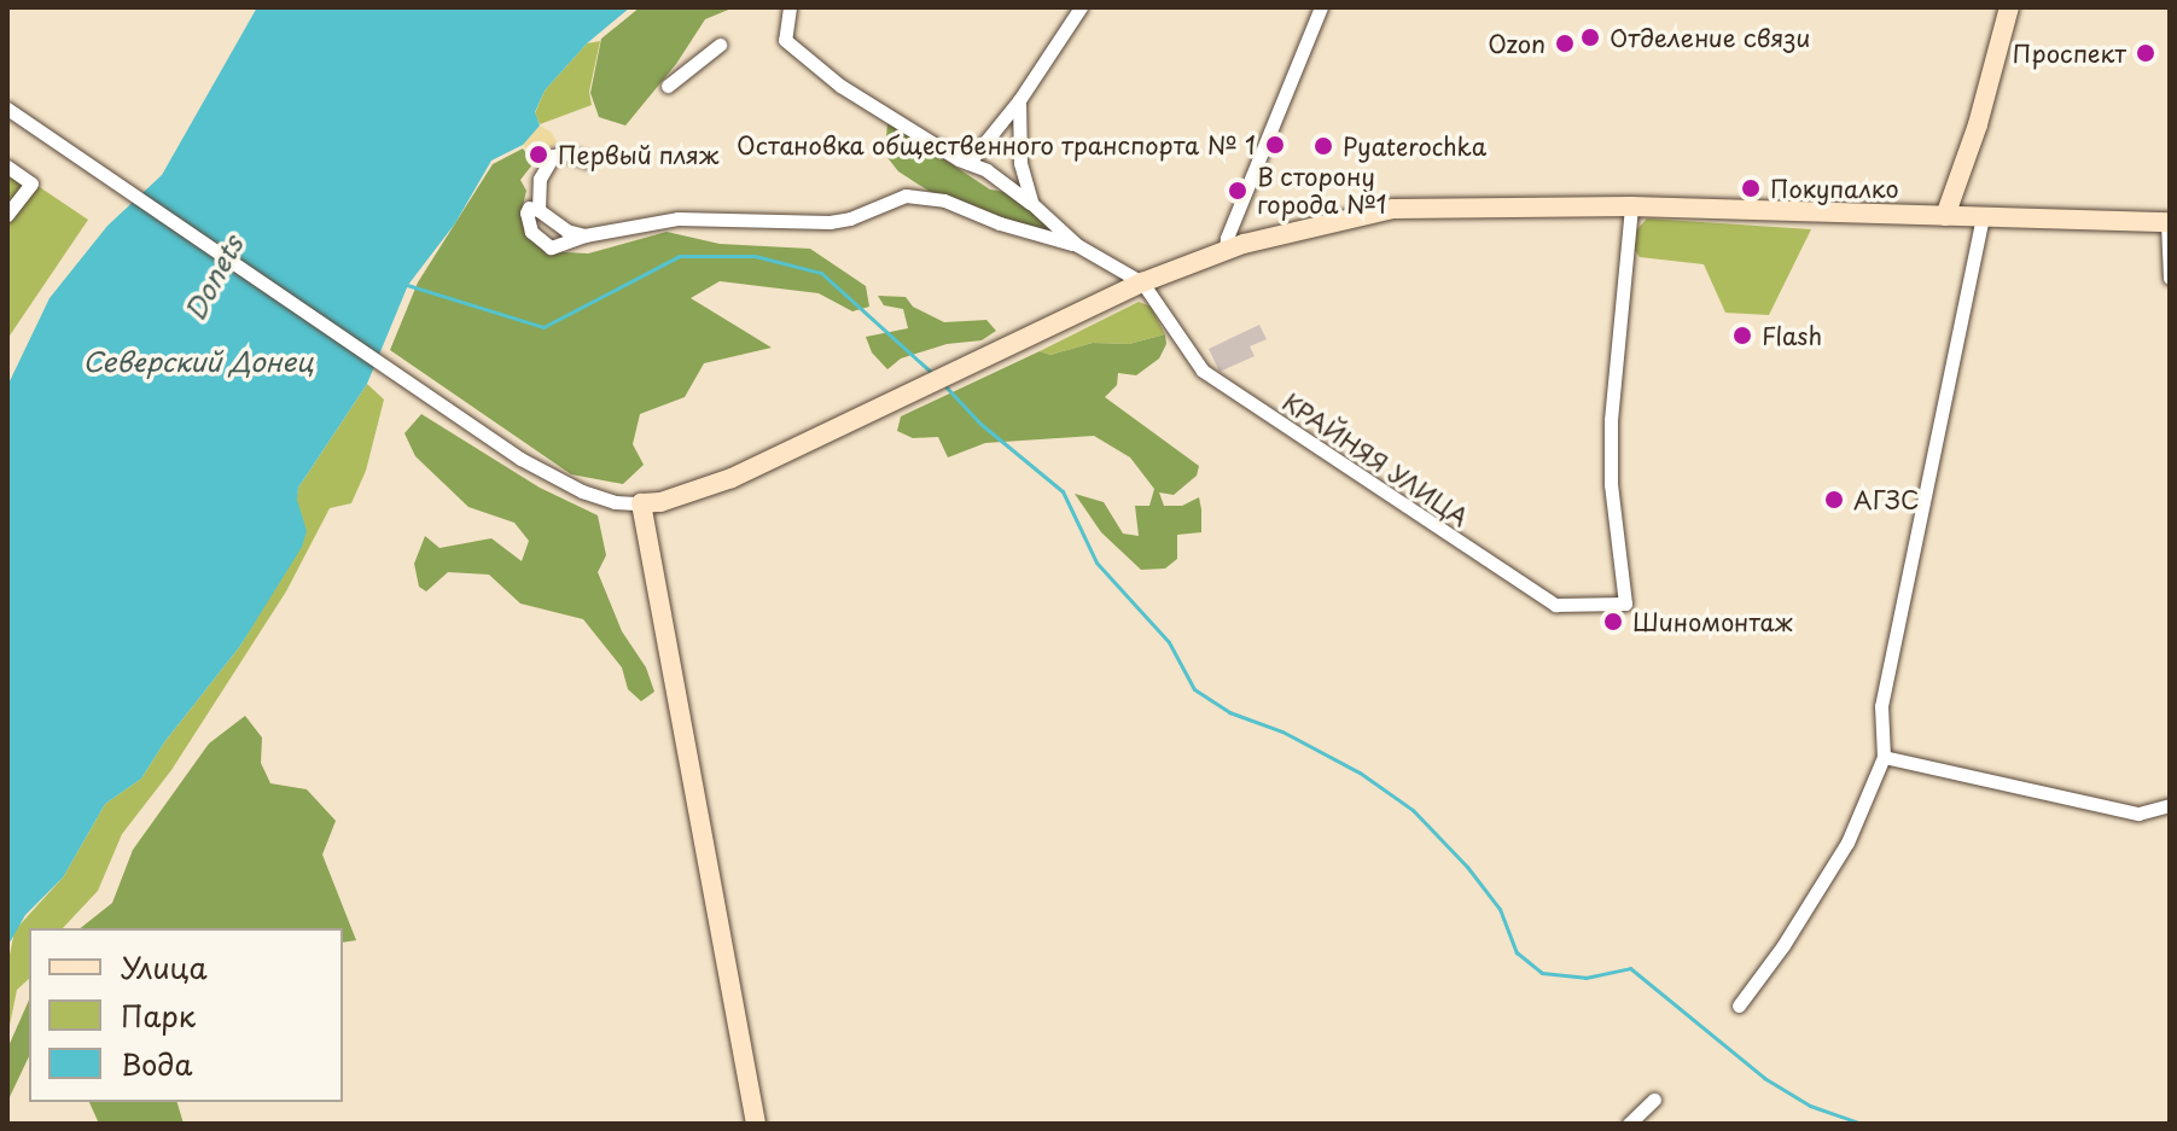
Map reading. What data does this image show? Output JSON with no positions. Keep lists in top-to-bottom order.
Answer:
{
  "streets": {
    "street": ["КРАЙНЯЯ УЛИЦА"]
  },
  "water": ["Donets", "Северский Донец"],
  "places": [
    "Отделение связи",
    "Ozon",
    "Проспект",
    "Остановка общественного транспорта № 1",
    "Pyaterochka",
    "Первый пляж",
    "Покупалко",
    "В сторону города №1",
    "Flash",
    "АГЗС",
    "Шиномонтаж"
  ],
  "legend": ["Улица", "Парк", "Вода"]
}
